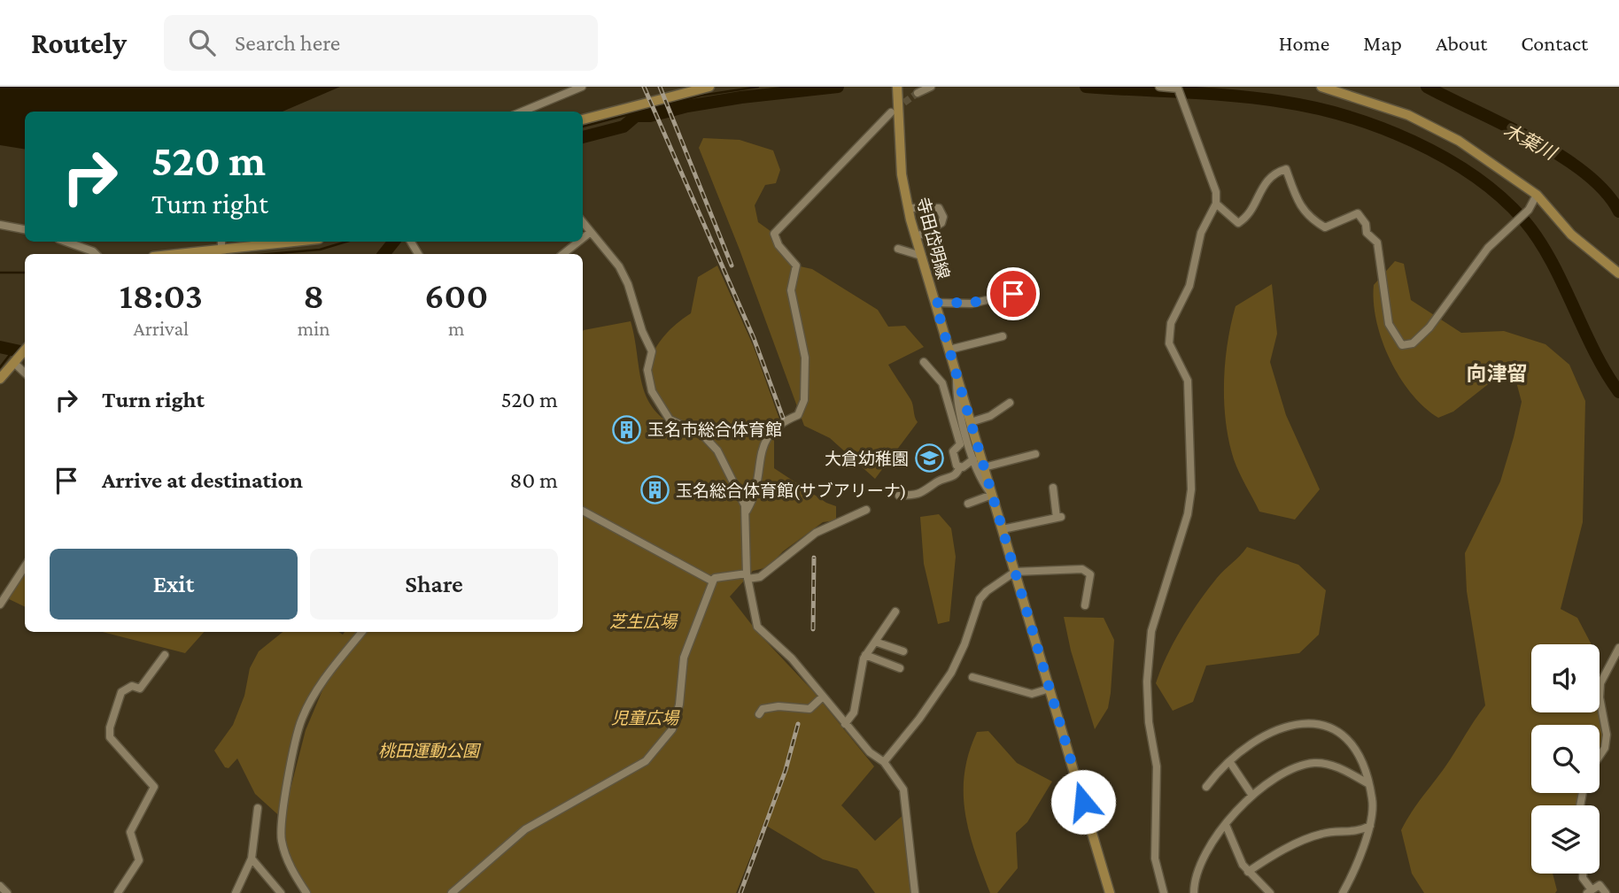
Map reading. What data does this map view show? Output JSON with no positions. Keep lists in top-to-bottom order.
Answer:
{
  "streets": {
    "main road": ["寺田岱明線"]
  },
  "districts": ["向津留"],
  "water": ["木葉川"],
  "parks": ["芝生広場", "児童広場", "桃田運動公園"],
  "places": {
    "building": ["玉名市総合体育館", "玉名総合体育館(サブアリーナ)"],
    "school or university": ["大倉幼稚園"]
  },
  "page": {
    "header": "Routely",
    "search": "Search here",
    "nav": [
      "Home",
      "Map",
      "About",
      "Contact"
    ],
    "turn": ["520 m", "Turn right"],
    "eta": [
      "18:03",
      "Arrival",
      "8",
      "min",
      "600",
      "m"
    ],
    "list": [
      {
        "name": "Turn right",
        "value": "520 m"
      },
      {
        "name": "Arrive at destination",
        "value": "80 m"
      }
    ],
    "buttons": ["Exit", "Share"]
  }
}
